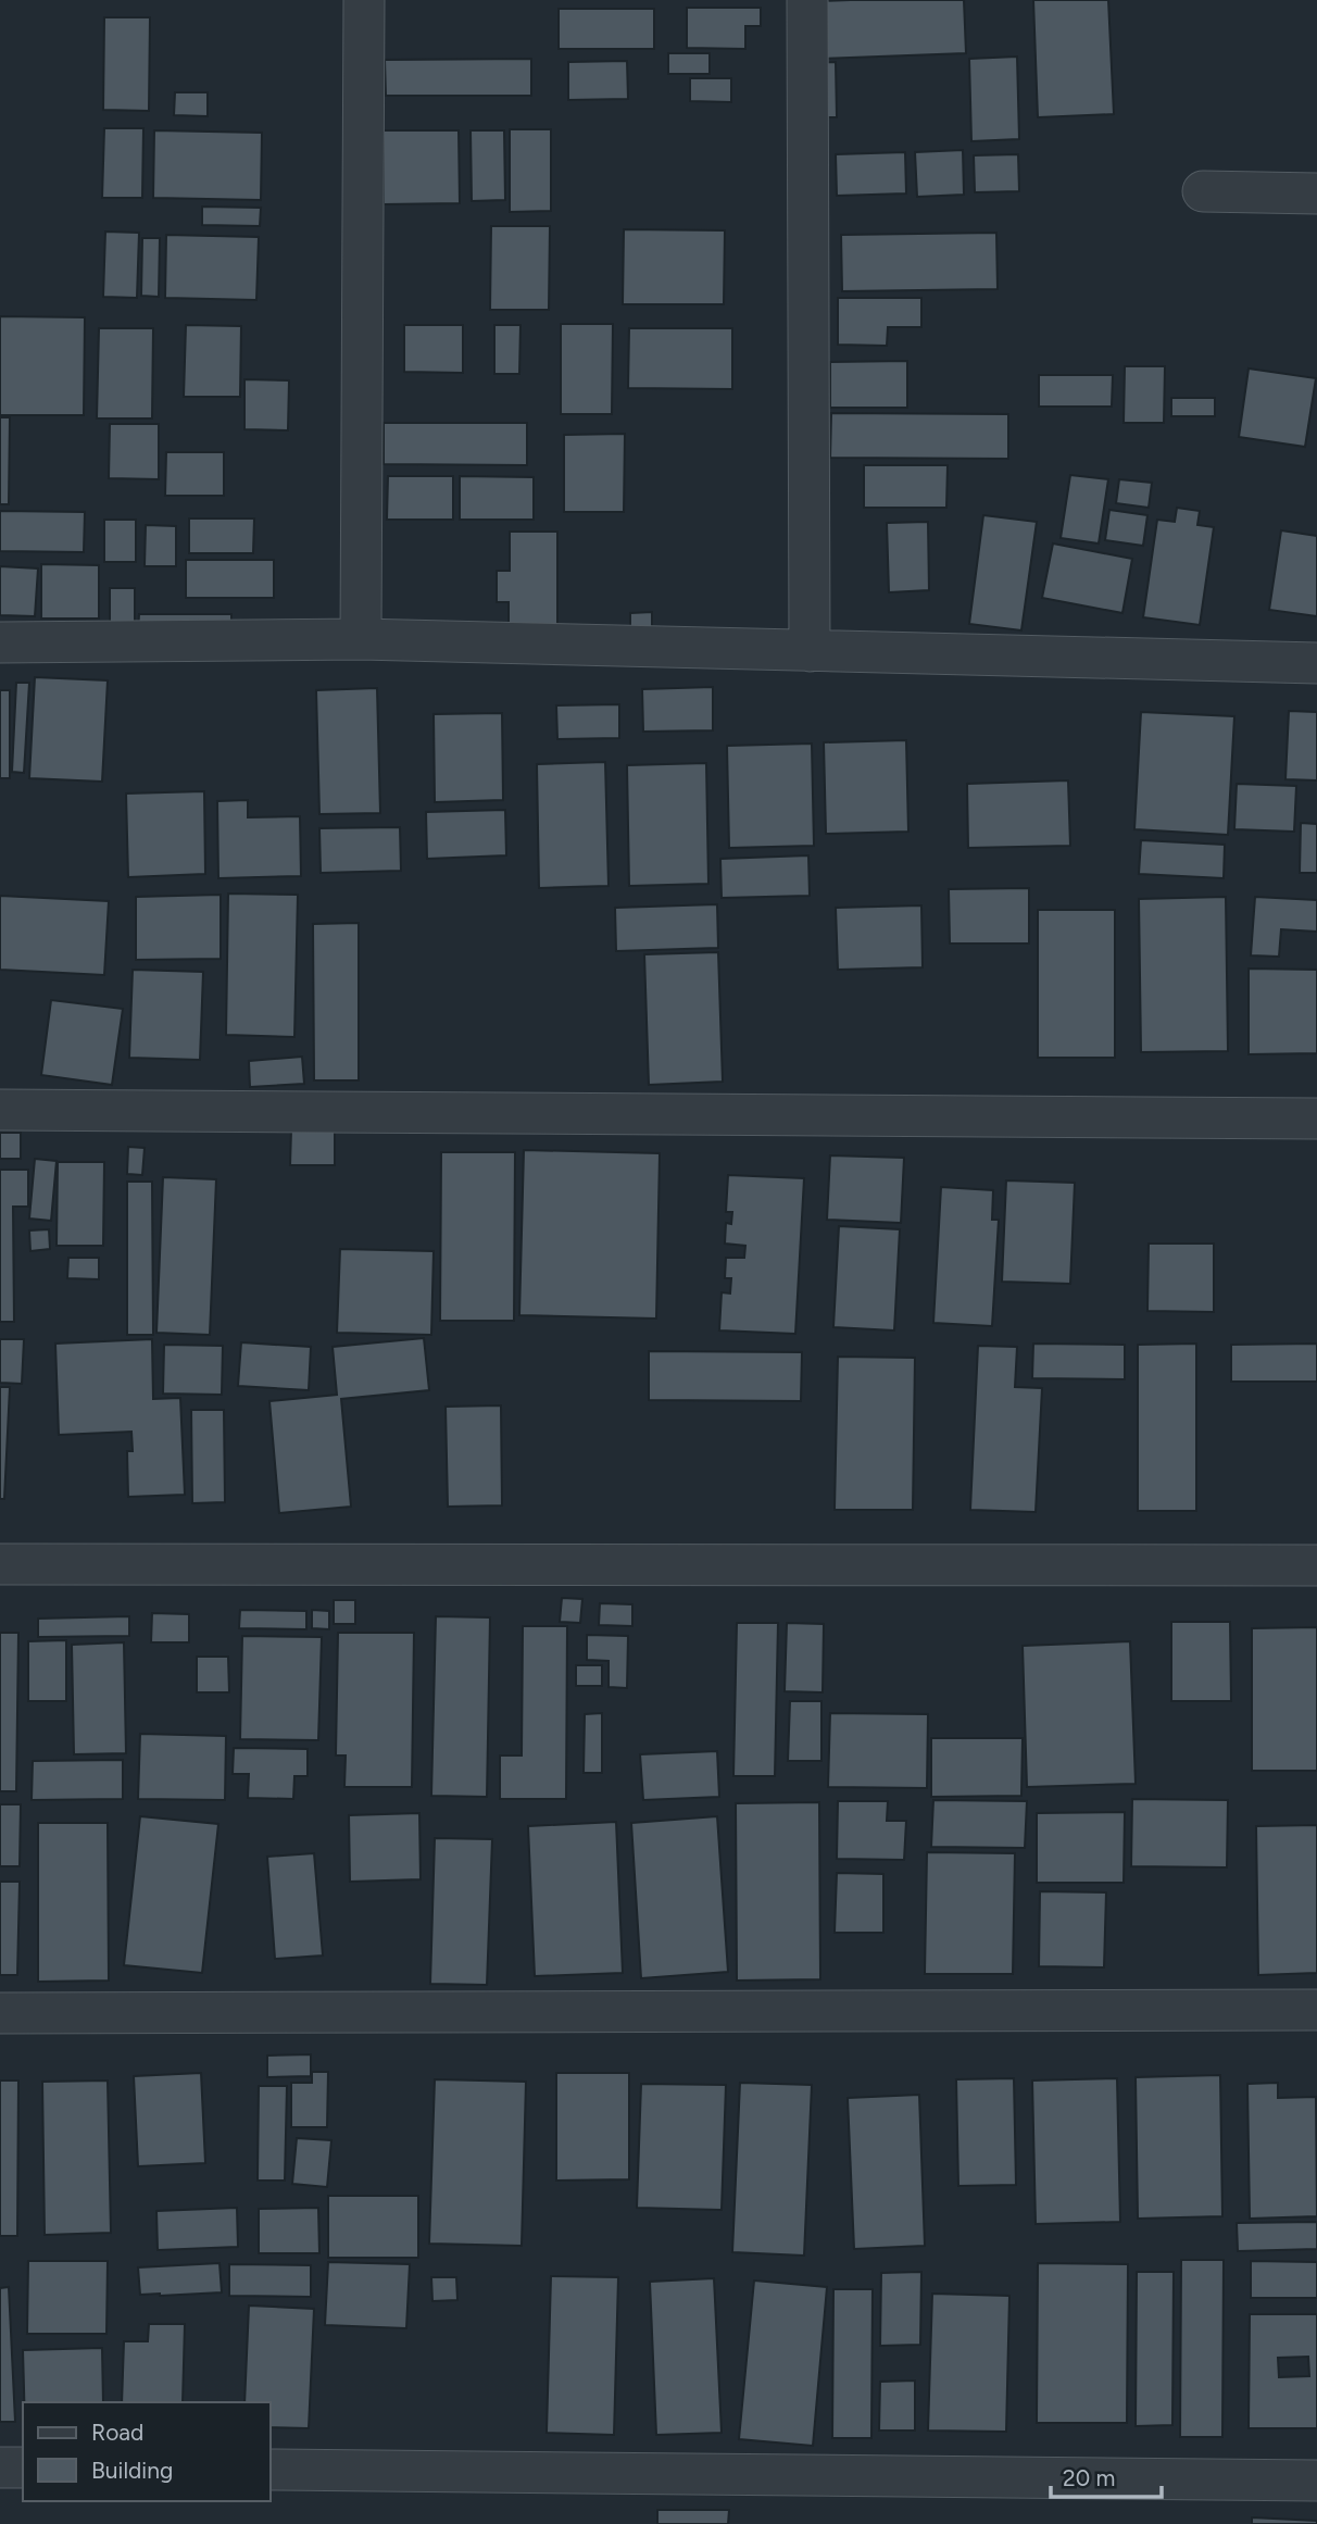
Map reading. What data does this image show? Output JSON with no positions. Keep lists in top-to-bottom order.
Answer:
{
  "legend": ["Road", "Building"],
  "scale_bar": "20 m"
}
